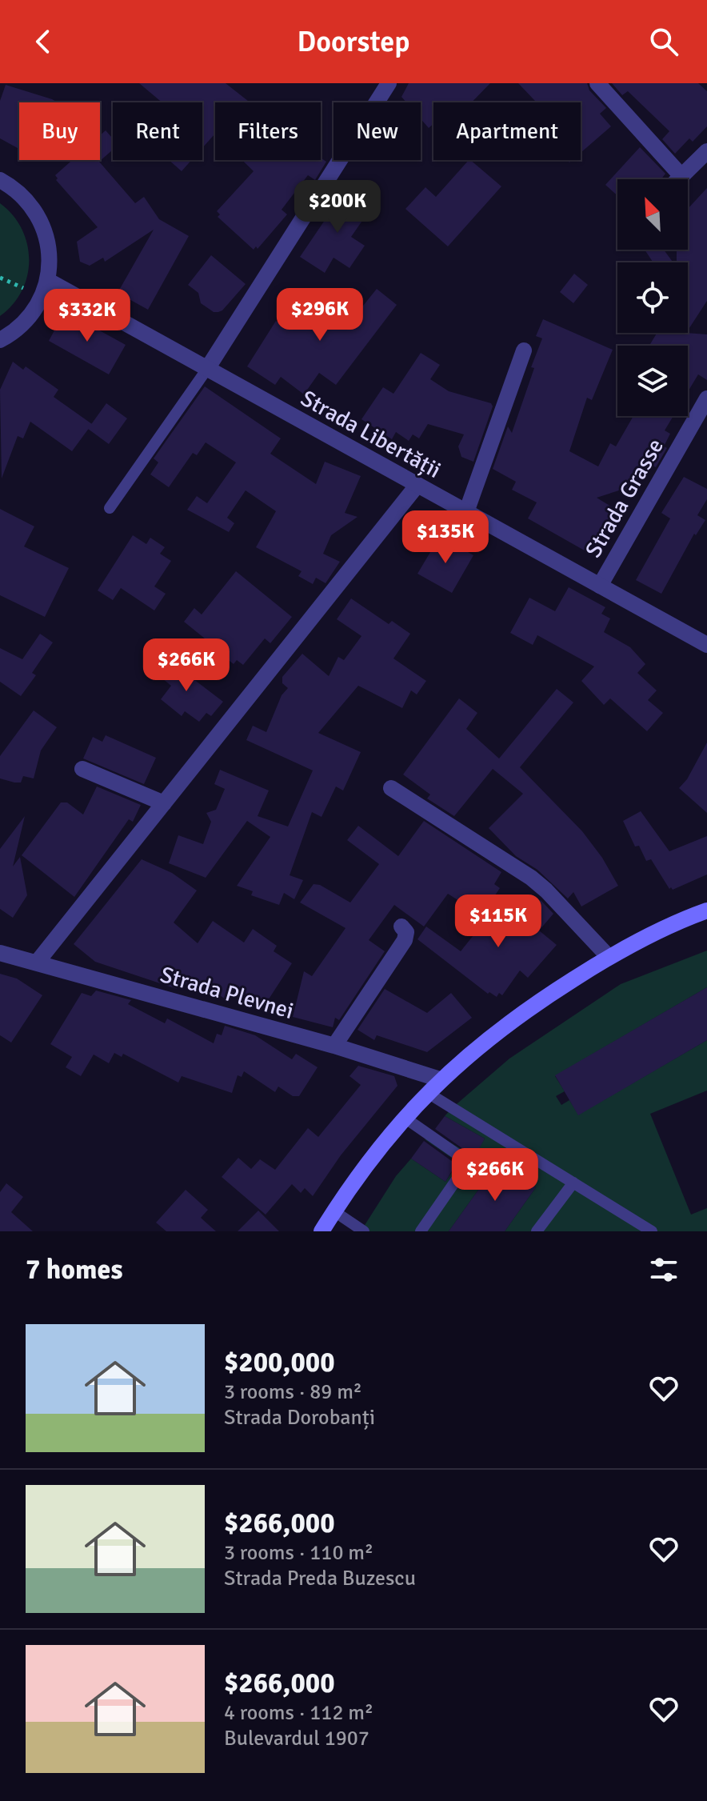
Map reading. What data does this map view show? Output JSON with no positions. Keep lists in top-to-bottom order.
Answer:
{
  "streets": {
    "street": ["Strada Libertății", "Strada Grasse", "Strada Plevnei"]
  },
  "crossings": [
    ["Strada Libertății", "Strada Grasse"]
  ],
  "north": "top left",
  "page": {
    "header": "Doorstep",
    "chip": [
      "Buy",
      "Rent",
      "Filters",
      "New",
      "Apartment"
    ],
    "price": [
      "$200K",
      "$296K",
      "$332K",
      "$135K",
      "$266K",
      "$115K",
      "$266K"
    ],
    "heading": "7 homes",
    "list": [
      {
        "name": "$200,000",
        "note": "3 rooms · 89 m² · Strada Dorobanți"
      },
      {
        "name": "$266,000",
        "note": "3 rooms · 110 m² · Strada Preda Buzescu"
      },
      {
        "name": "$266,000",
        "note": "4 rooms · 112 m² · Bulevardul 1907"
      }
    ]
  }
}
